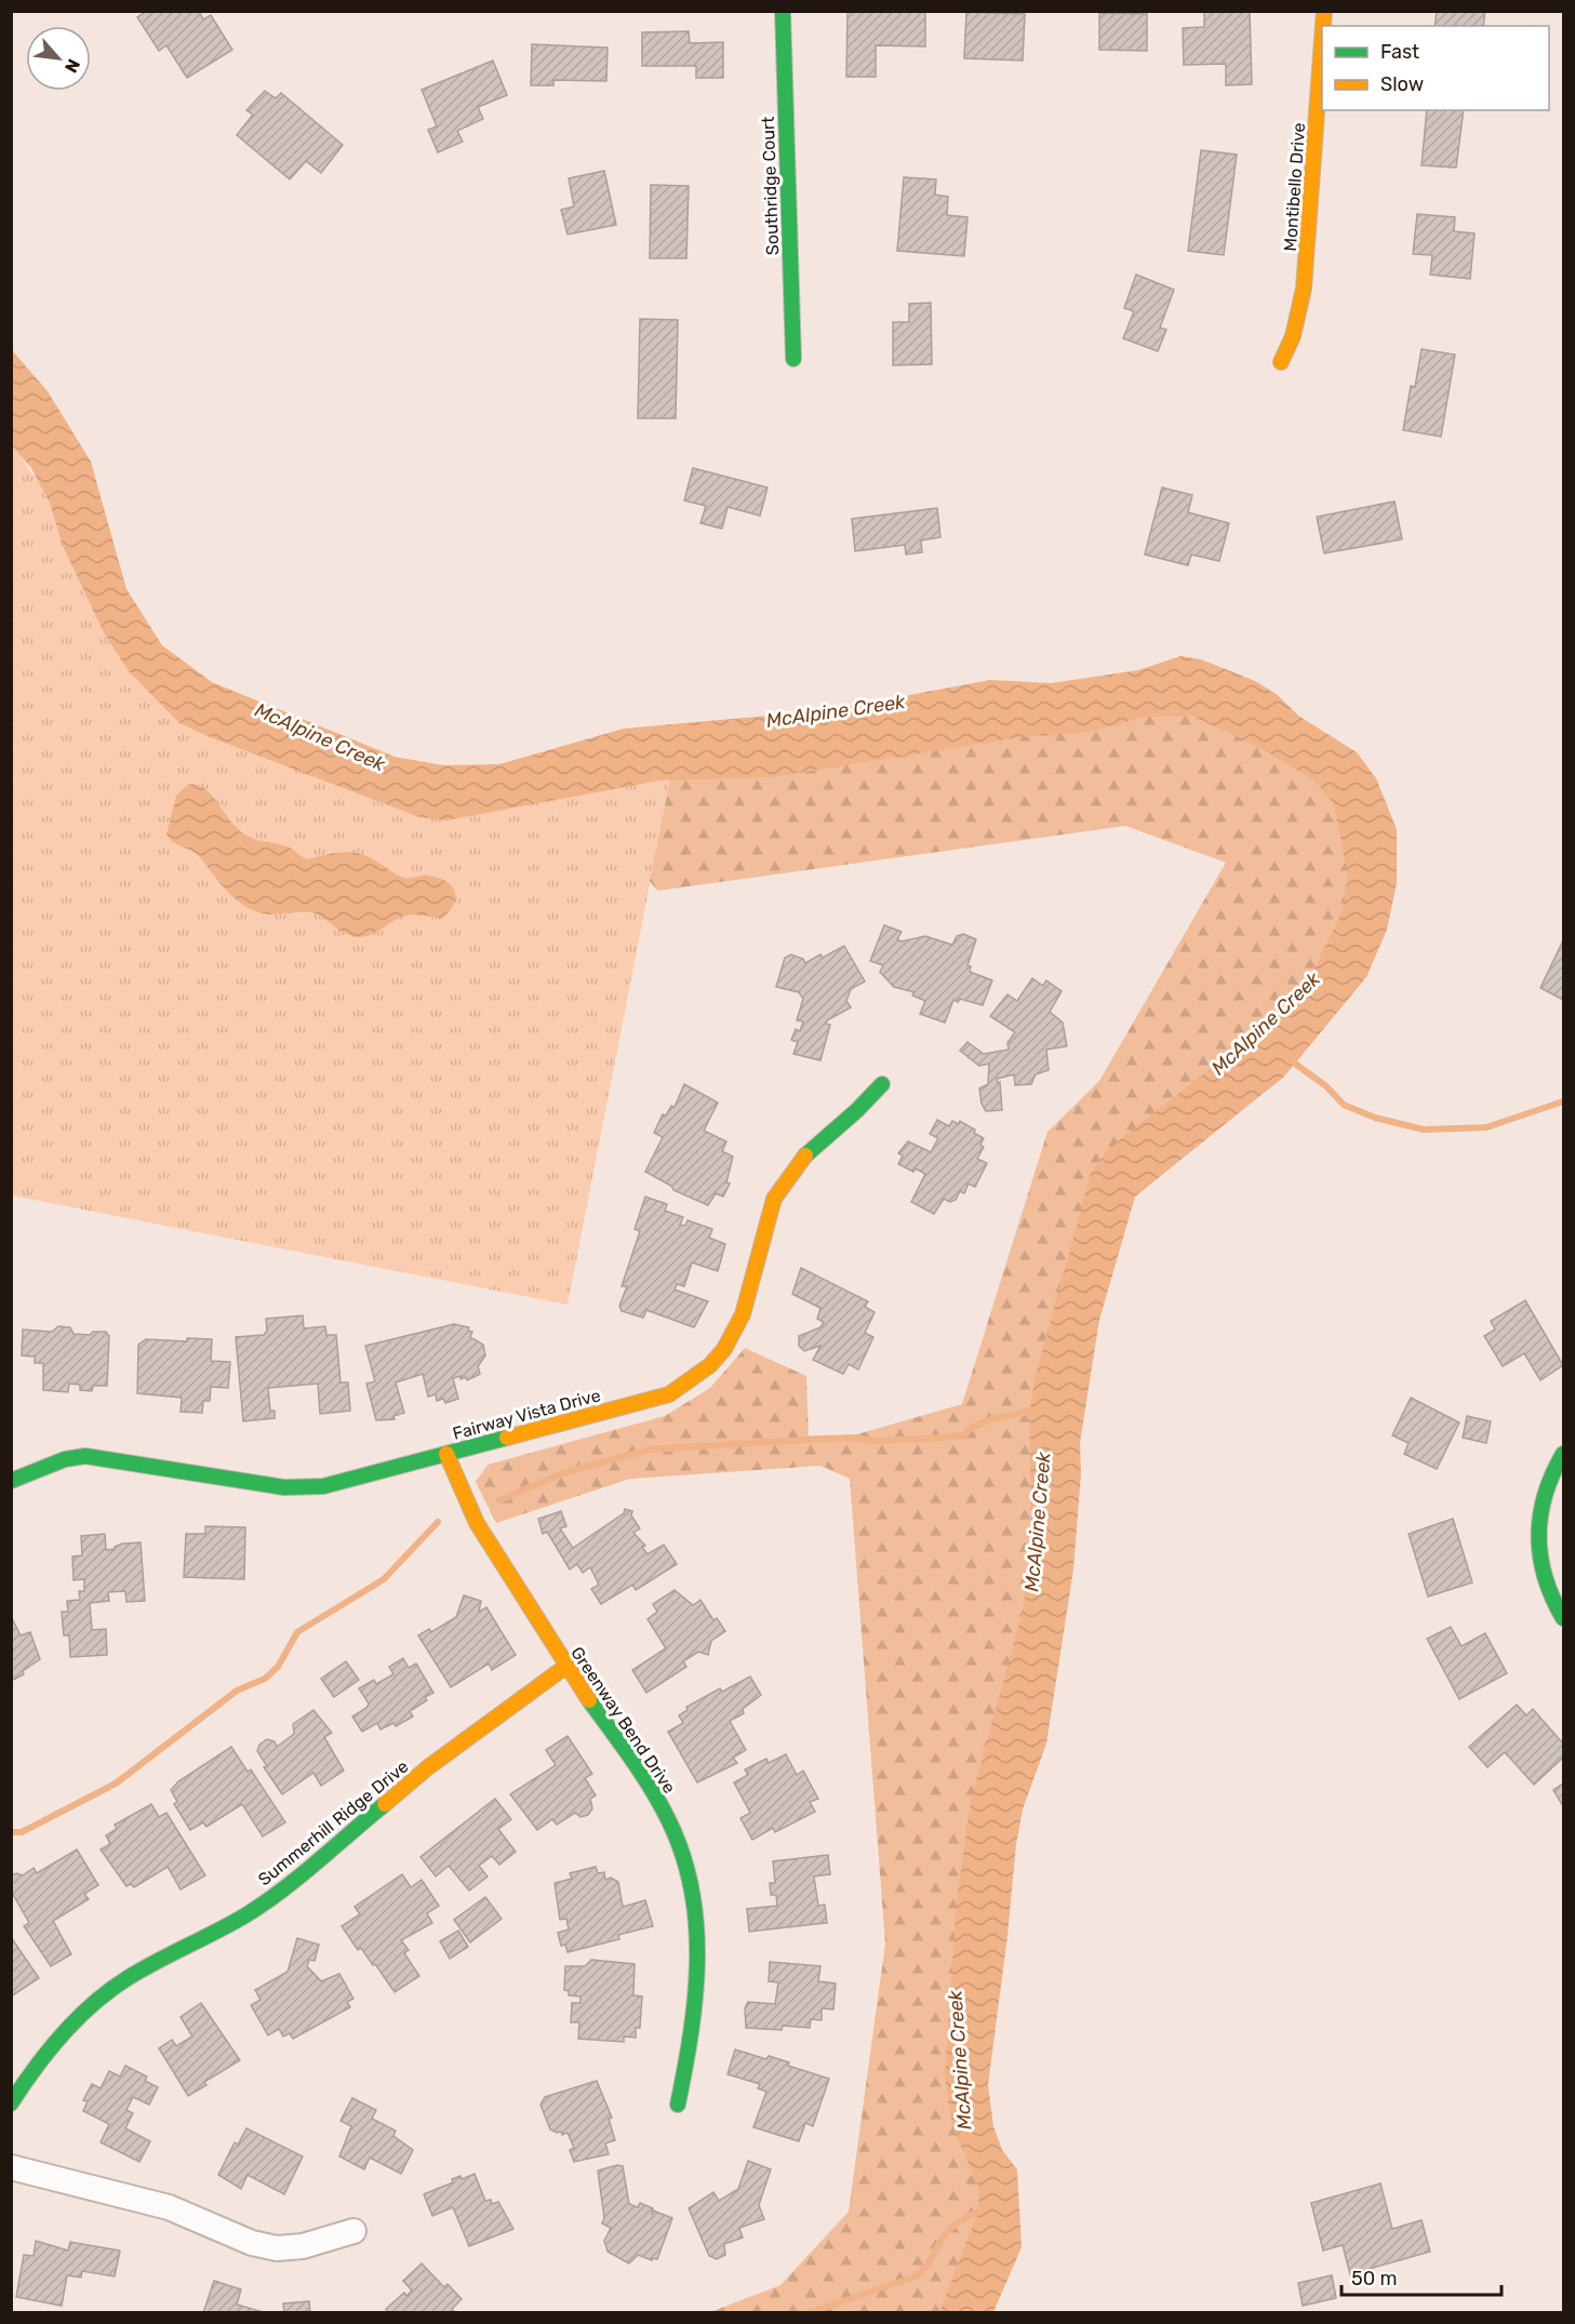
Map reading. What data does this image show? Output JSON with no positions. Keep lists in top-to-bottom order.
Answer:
{
  "streets": {
    "street": [
      "Southridge Court",
      "Montibello Drive",
      "Fairway Vista Drive",
      "Greenway Bend Drive",
      "Summerhill Ridge Drive"
    ]
  },
  "crossings": [
    ["Fairway Vista Drive", "Greenway Bend Drive"],
    ["Greenway Bend Drive", "Summerhill Ridge Drive"]
  ],
  "water": ["McAlpine Creek"],
  "legend": ["Fast", "Slow"],
  "scale_bar": "50 m",
  "north": "bottom right"
}
